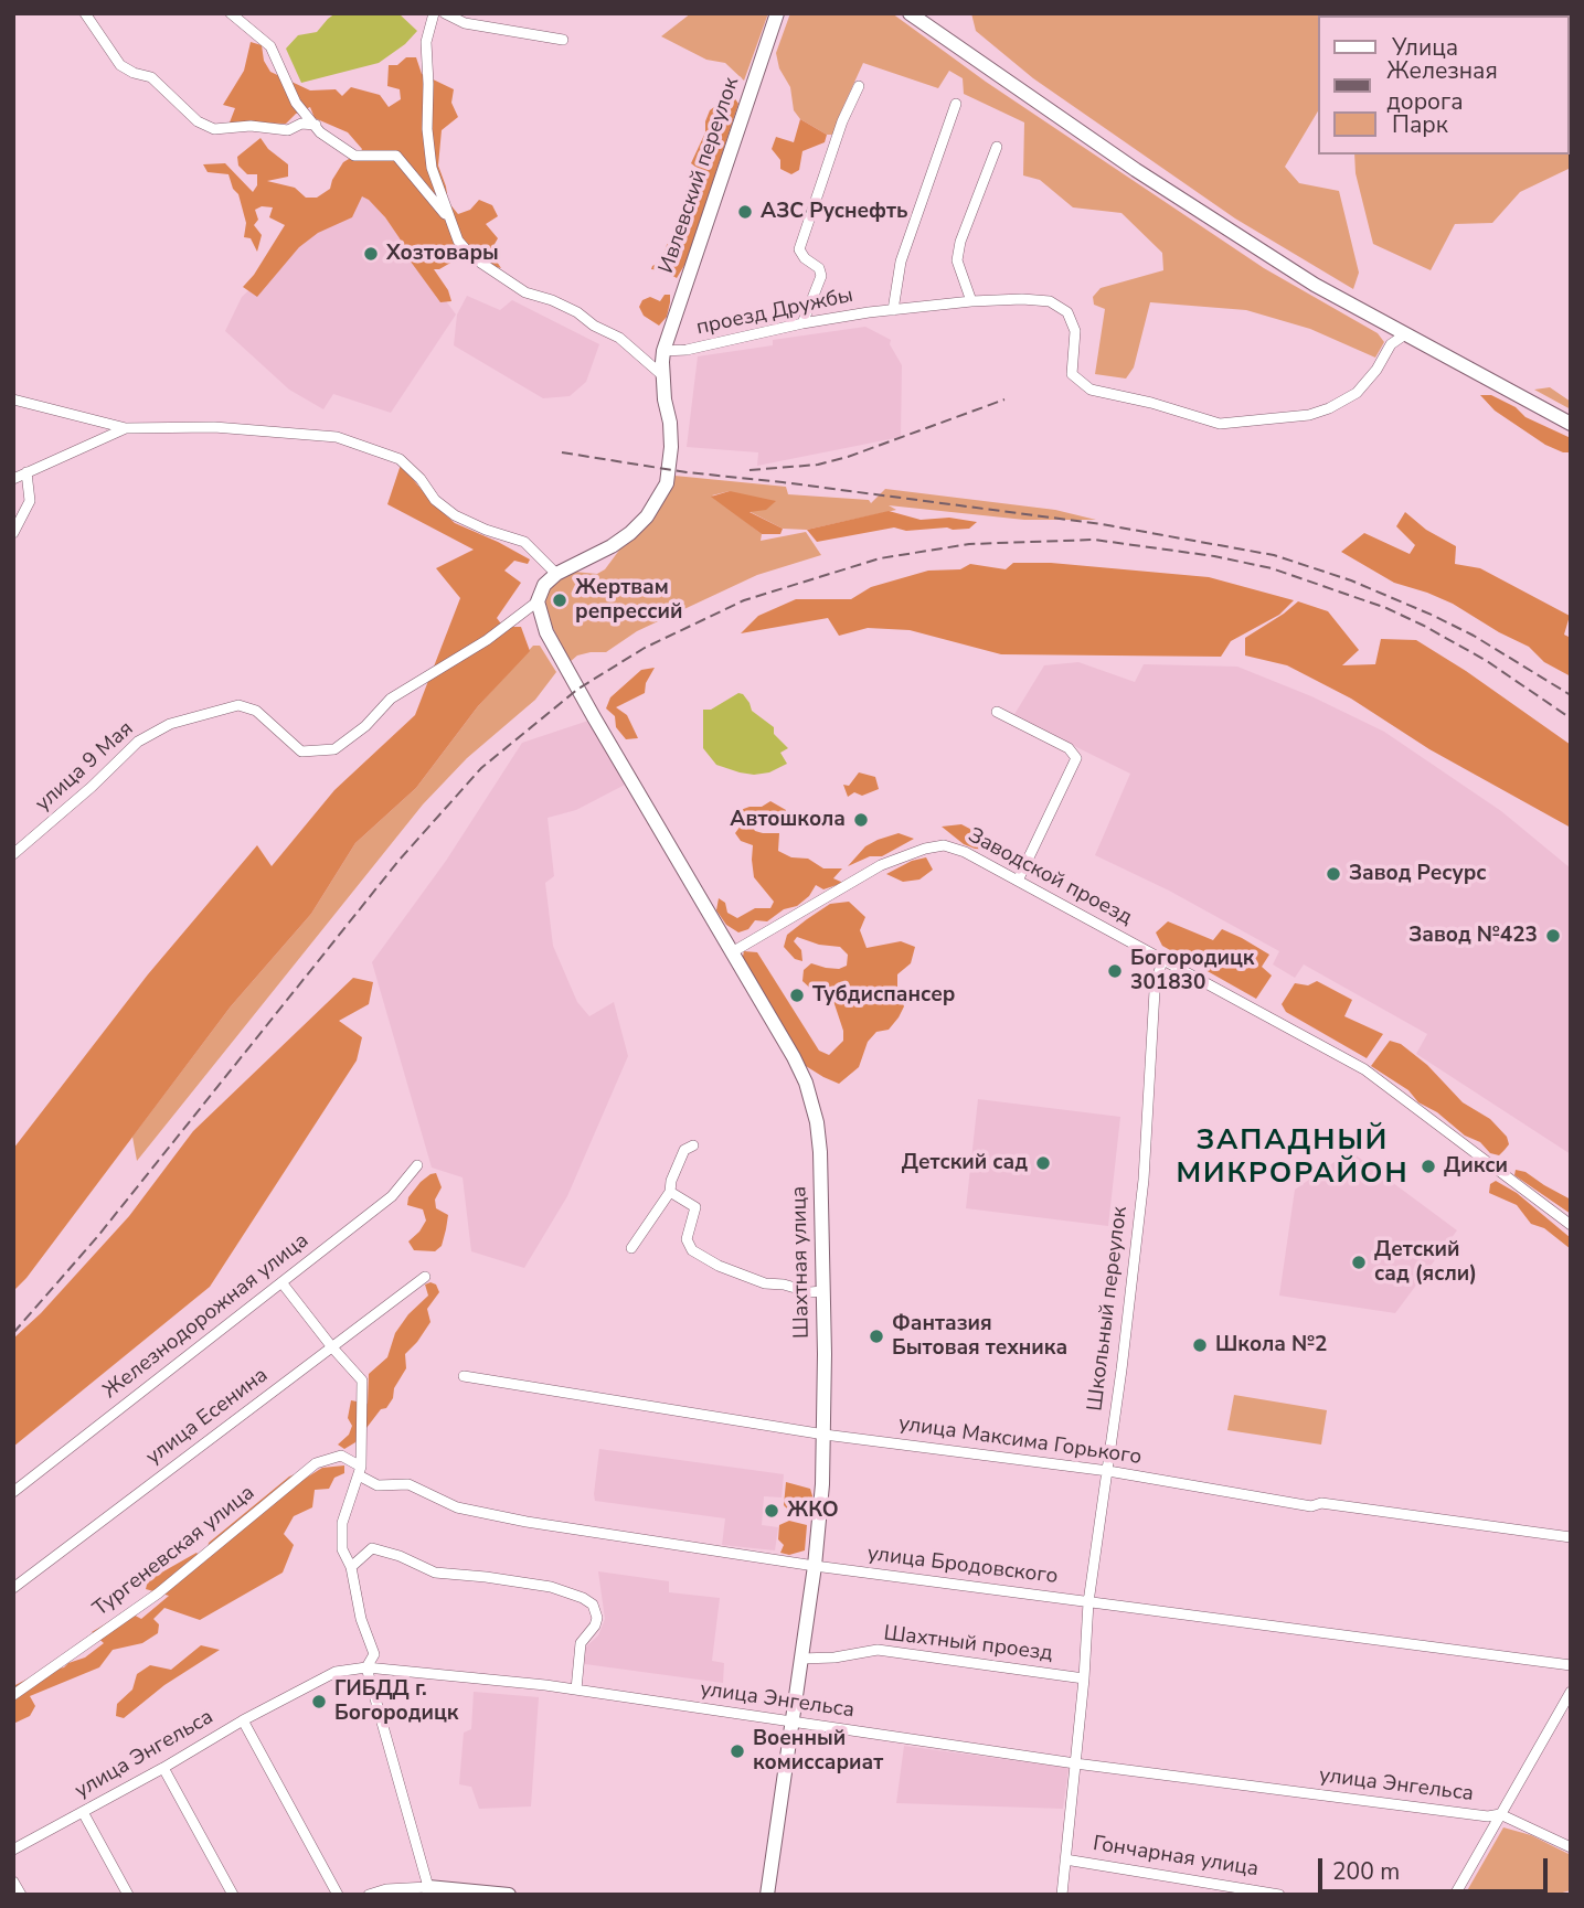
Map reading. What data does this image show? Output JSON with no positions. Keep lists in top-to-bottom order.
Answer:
{
  "streets": {
    "main road": ["Ивлевский переулок", "Шахтная улица"],
    "street": [
      "проезд Дружбы",
      "улица 9 Мая",
      "Заводской проезд",
      "Школьный переулок",
      "Железнодорожная улица",
      "улица Есенина",
      "улица Максима Горького",
      "Тургеневская улица",
      "улица Бродовского",
      "Шахтный проезд",
      "улица Энгельса",
      "Гончарная улица"
    ]
  },
  "crossings": [
    ["Ивлевский переулок", "проезд Дружбы"],
    ["улица 9 Мая", "Шахтная улица"],
    ["Заводской проезд", "Шахтная улица"],
    ["Заводской проезд", "Школьный переулок"],
    ["Шахтная улица", "улица Максима Горького"],
    ["Шахтная улица", "улица Бродовского"],
    ["Шахтная улица", "Шахтный проезд"],
    ["Шахтная улица", "улица Энгельса"],
    ["Школьный переулок", "улица Максима Горького"],
    ["Школьный переулок", "улица Бродовского"],
    ["Школьный переулок", "Шахтный проезд"],
    ["Школьный переулок", "улица Энгельса"],
    ["Школьный переулок", "Гончарная улица"],
    ["Тургеневская улица", "улица Бродовского"]
  ],
  "districts": ["ЗАПАДНЫЙ МИКРОРАЙОН"],
  "places": [
    "АЗС Руснефть",
    "Хозтовары",
    "Жертвам репрессий",
    "Автошкола",
    "Завод Ресурс",
    "Завод №423",
    "Богородицк 301830",
    "Тубдиспансер",
    "Детский сад",
    "Дикси",
    "Детский сад (ясли)",
    "Фантазия Бытовая техника",
    "Школа №2",
    "ЖКО",
    "ГИБДД г. Богородицк",
    "Военный комиссариат"
  ],
  "legend": ["Улица", "Железная дорога", "Парк"],
  "scale_bar": "200 m"
}
